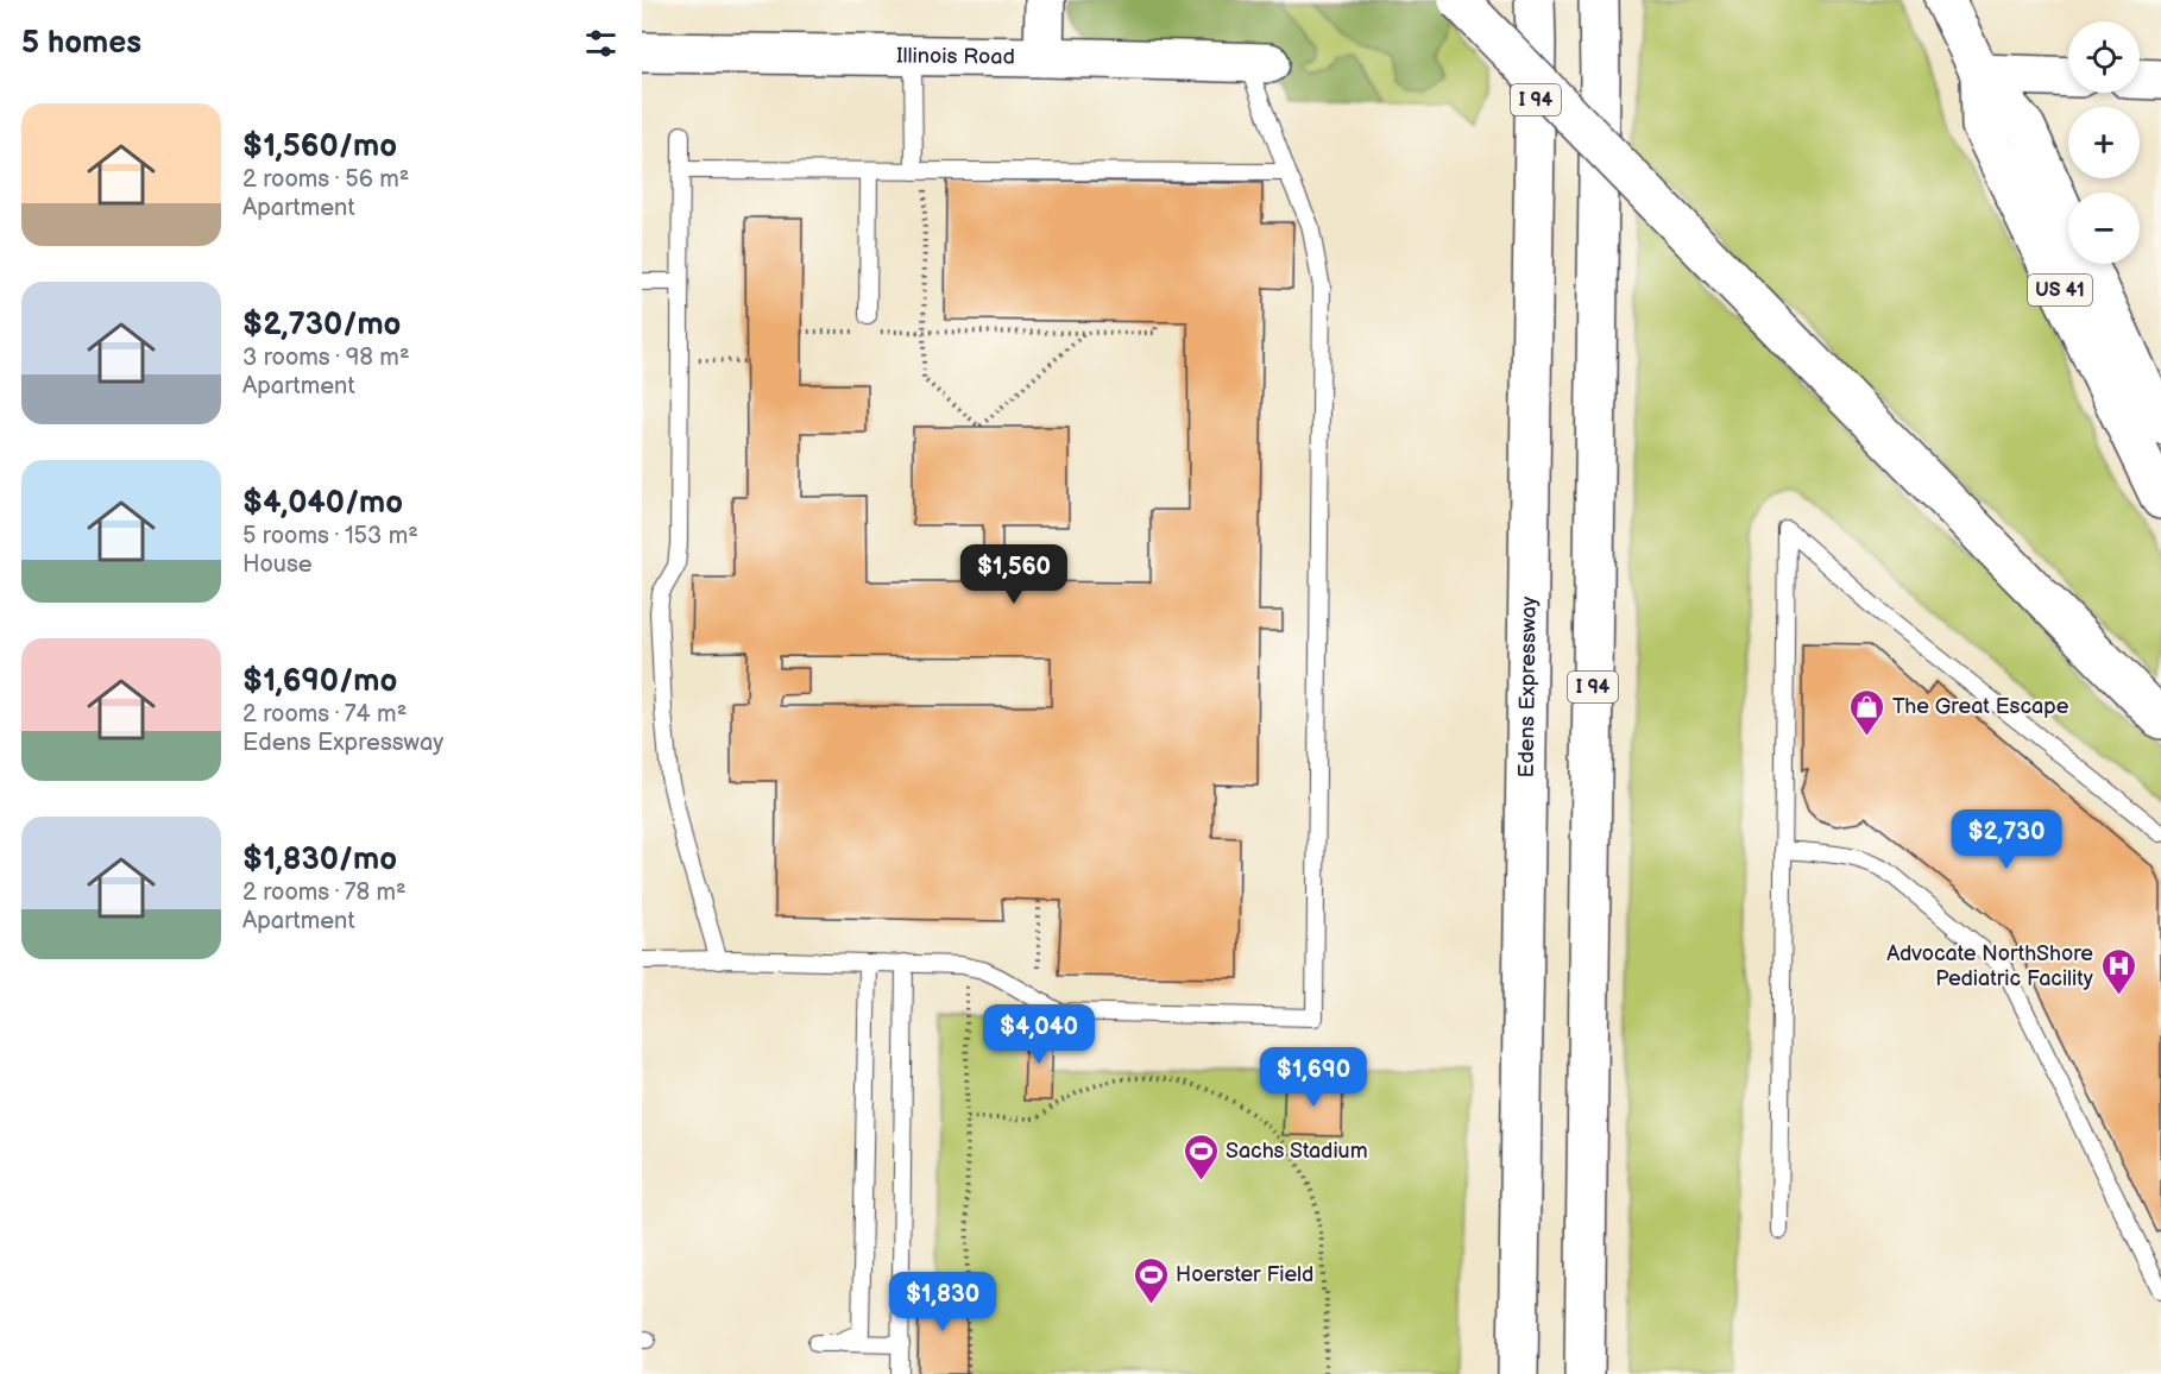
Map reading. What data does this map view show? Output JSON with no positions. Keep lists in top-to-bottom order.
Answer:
{
  "streets": {
    "main road": [
      "Illinois Road",
      "I 94",
      "US 41",
      "Edens Expressway"
    ]
  },
  "places": {
    "shop": ["The Great Escape"],
    "hospital": ["Advocate NorthShore Pediatric Facility"],
    "sports": ["Sachs Stadium", "Hoerster Field"]
  },
  "page": {
    "heading": "5 homes",
    "map_buttons": ["+", "−"],
    "list": [
      {
        "name": "$1,560/mo",
        "note": "2 rooms · 56 m² · Apartment"
      },
      {
        "name": "$2,730/mo",
        "note": "3 rooms · 98 m² · Apartment"
      },
      {
        "name": "$4,040/mo",
        "note": "5 rooms · 153 m² · House"
      },
      {
        "name": "$1,690/mo",
        "note": "2 rooms · 74 m² · Edens Expressway"
      },
      {
        "name": "$1,830/mo",
        "note": "2 rooms · 78 m² · Apartment"
      }
    ],
    "price": [
      "$1,560",
      "$2,730",
      "$4,040",
      "$1,690",
      "$1,830"
    ]
  }
}
